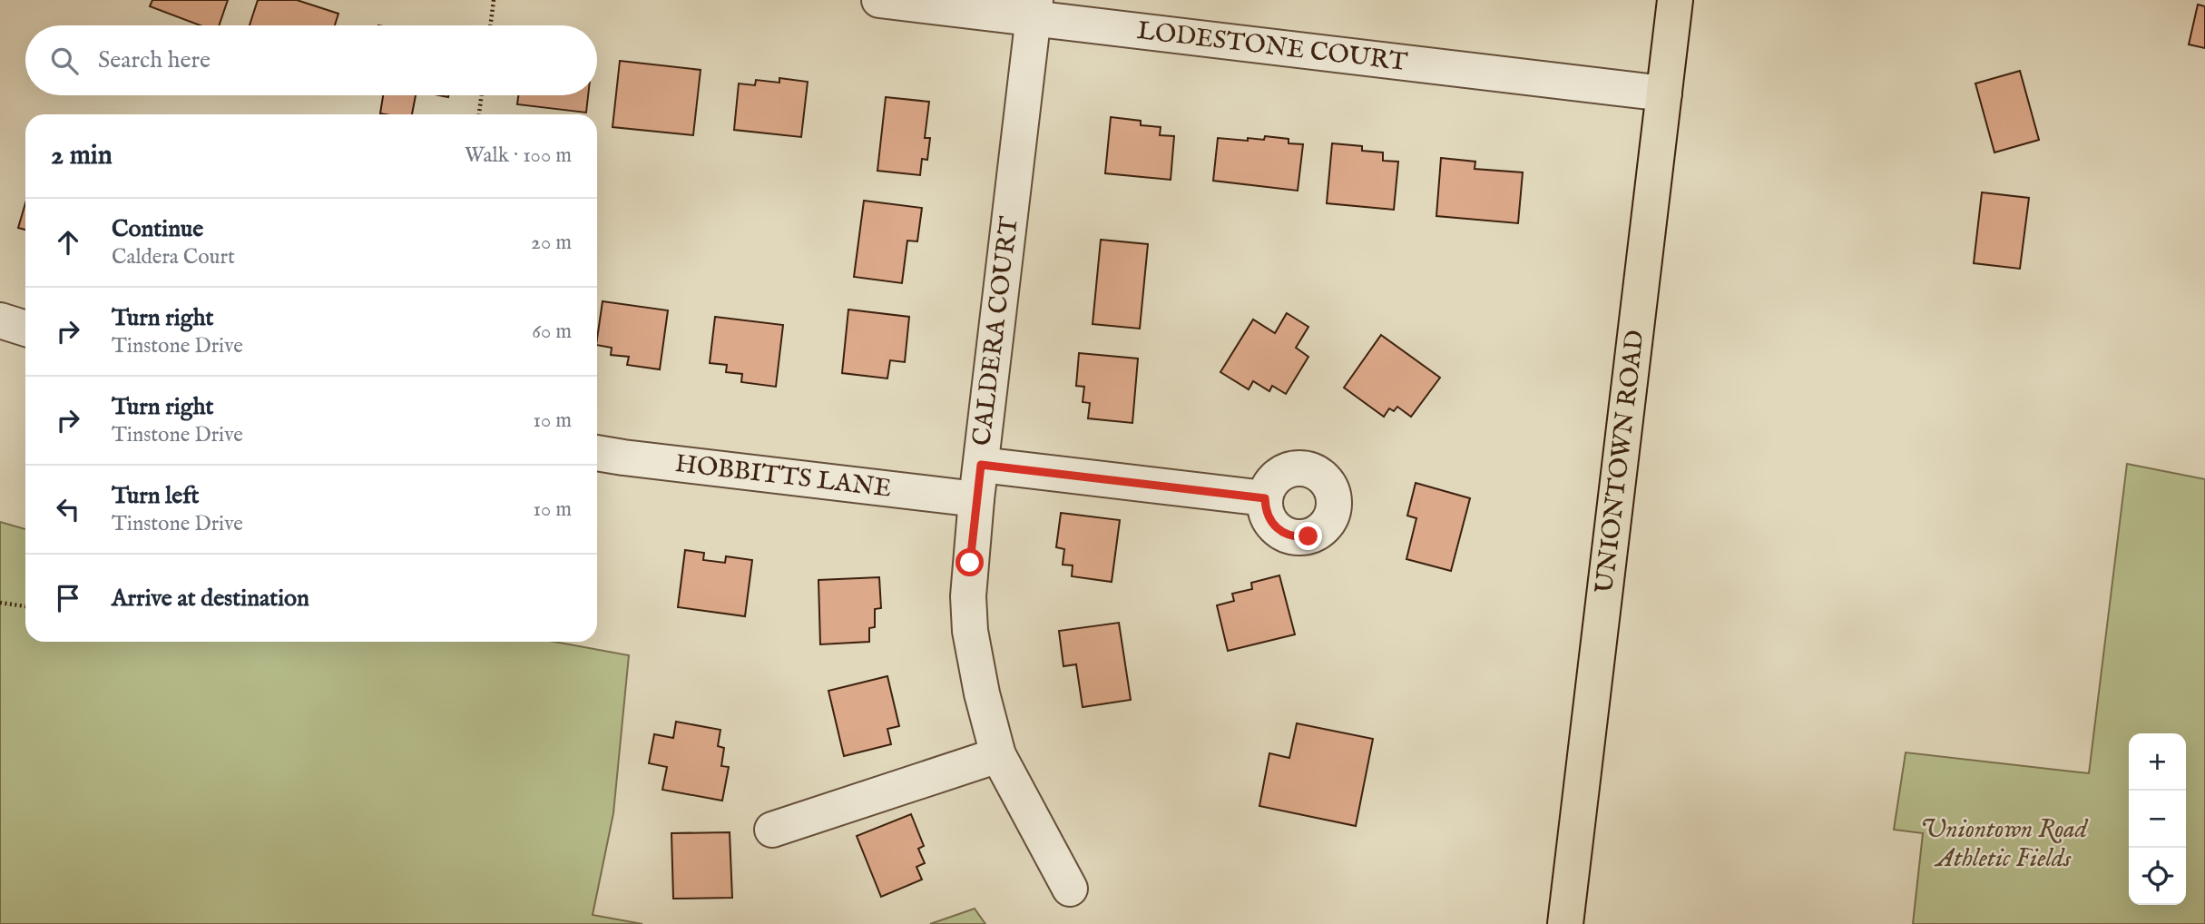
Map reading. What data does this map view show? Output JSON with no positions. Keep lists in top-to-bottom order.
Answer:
{
  "streets": {
    "main road": ["UNIONTOWN ROAD"],
    "street": ["LODESTONE COURT", "CALDERA COURT", "HOBBITTS LANE"]
  },
  "crossings": [
    ["LODESTONE COURT", "CALDERA COURT"],
    ["LODESTONE COURT", "UNIONTOWN ROAD"],
    ["CALDERA COURT", "HOBBITTS LANE"]
  ],
  "parks": ["Uniontown Road Athletic Fields"],
  "page": {
    "search": "Search here",
    "heading": ["2 min", "Walk · 100 m"],
    "list": [
      ["Continue", "Caldera Court", "20 m"],
      ["Turn right", "Tinstone Drive", "60 m"],
      ["Turn right", "Tinstone Drive", "10 m"],
      ["Turn left", "Tinstone Drive", "10 m"],
      "Arrive at destination"
    ],
    "map_buttons": ["+", "−"]
  }
}
